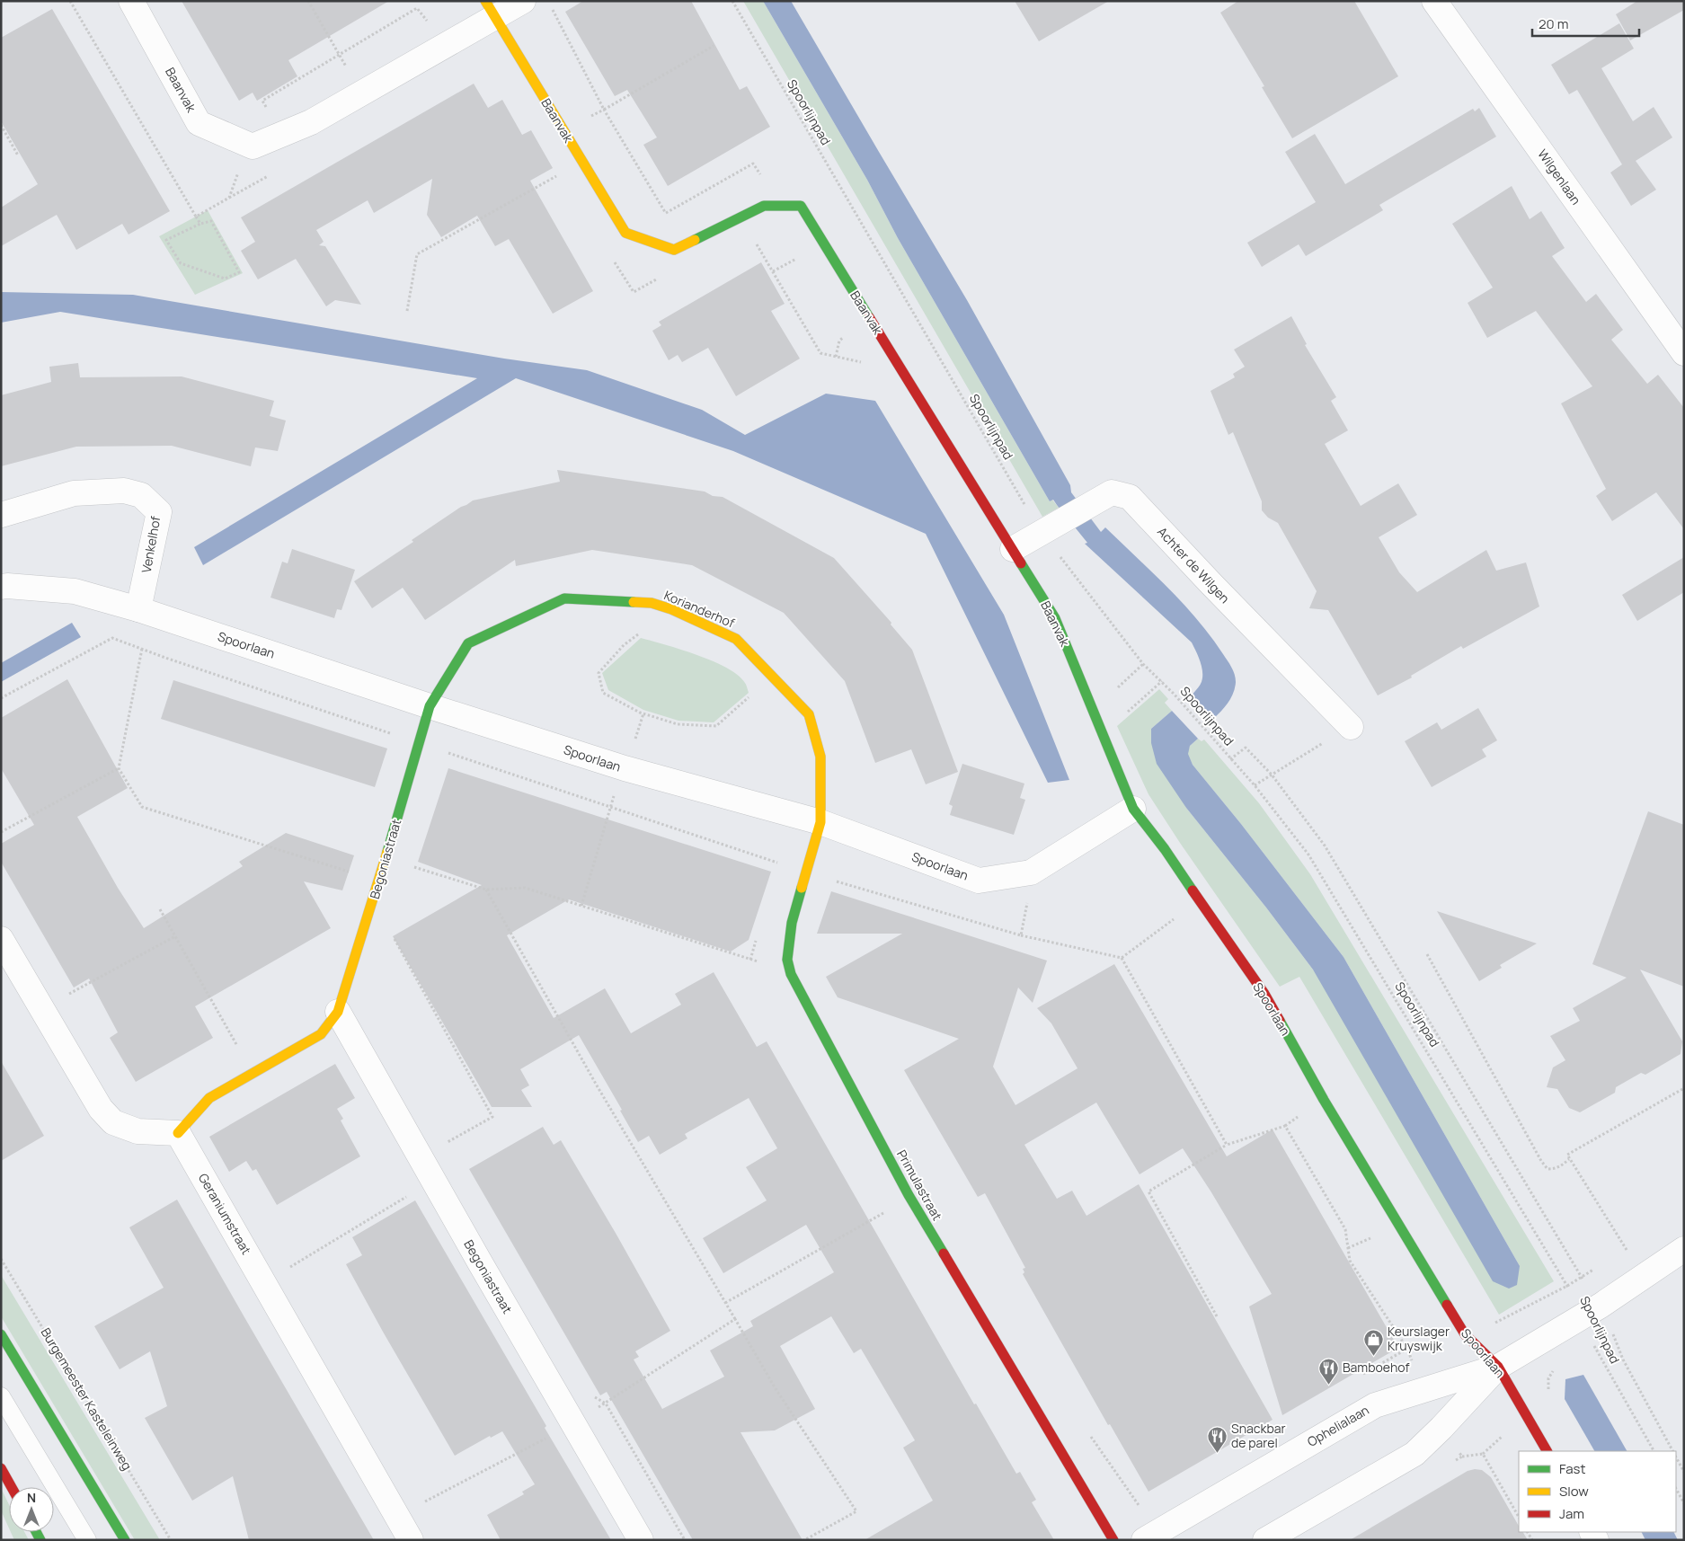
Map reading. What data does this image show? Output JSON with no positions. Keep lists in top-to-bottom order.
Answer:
{
  "streets": {
    "street": [
      "Baanvak",
      "Wilgenlaan",
      "Venkelhof",
      "Achter de Wilgen",
      "Korianderhof",
      "Spoorlaan",
      "Begoniastraat",
      "Primulastraat",
      "Geraniumstraat",
      "Ophelialaan"
    ],
    "path": ["Spoorlijnpad", "Burgemeester Kasteleinweg"]
  },
  "crossings": [
    ["Baanvak", "Achter de Wilgen"],
    ["Baanvak", "Spoorlaan"],
    ["Spoorlijnpad", "Achter de Wilgen"],
    ["Spoorlijnpad", "Ophelialaan"],
    ["Venkelhof", "Spoorlaan"],
    ["Korianderhof", "Spoorlaan"],
    ["Korianderhof", "Begoniastraat"],
    ["Korianderhof", "Primulastraat"],
    ["Spoorlaan", "Begoniastraat"],
    ["Spoorlaan", "Primulastraat"],
    ["Spoorlaan", "Ophelialaan"],
    ["Begoniastraat", "Geraniumstraat"]
  ],
  "places": {
    "shop": ["Keurslager Kruyswijk"],
    "restaurant": ["Bamboehof", "Snackbar de parel"]
  },
  "legend": ["Fast", "Slow", "Jam"],
  "scale_bar": "20 m",
  "north": "top"
}
